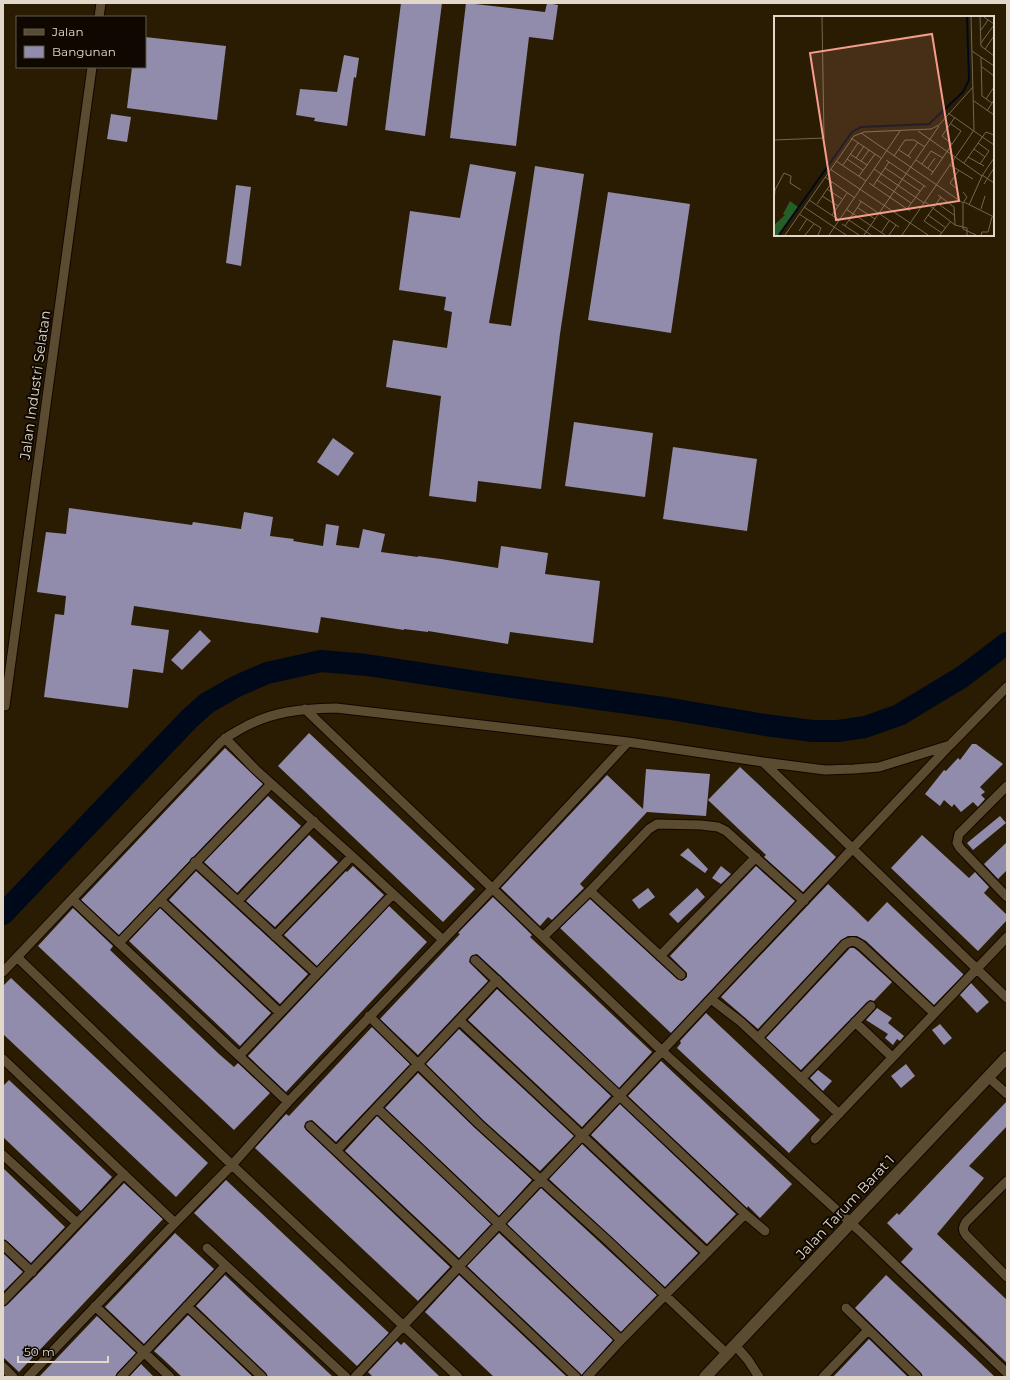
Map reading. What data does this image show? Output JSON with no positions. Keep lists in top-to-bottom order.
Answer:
{
  "streets": {
    "street": ["Jalan Industri Selatan", "Jalan Tarum Barat 1"]
  },
  "legend": ["Jalan", "Bangunan"],
  "scale_bar": "50 m"
}
